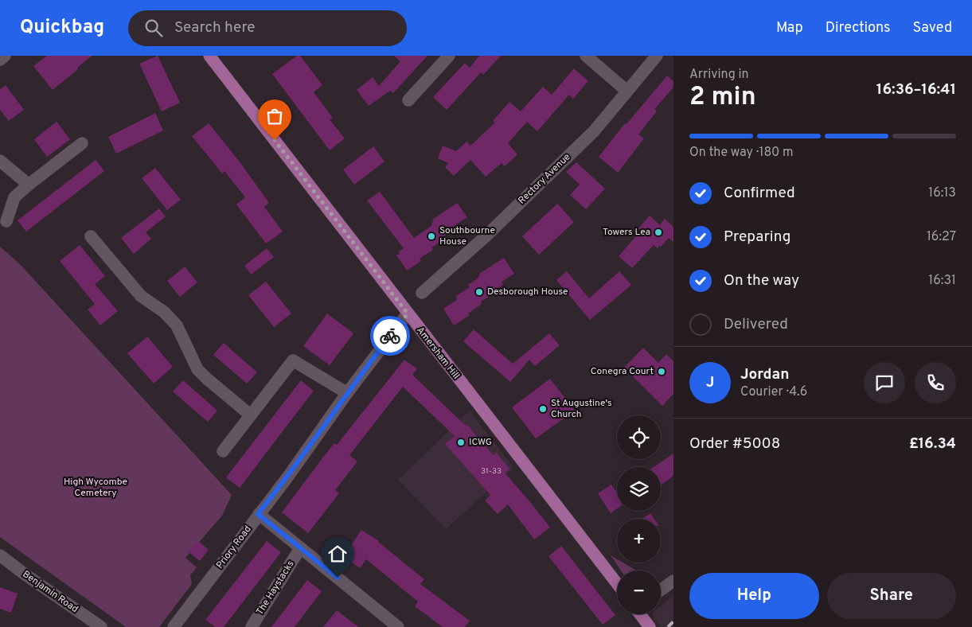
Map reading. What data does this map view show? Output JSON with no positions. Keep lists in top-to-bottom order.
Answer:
{
  "streets": {
    "main road": ["Amersham Hill"],
    "street": [
      "Rectory Avenue",
      "Priory Road",
      "The Haystacks",
      "Benjamin Road"
    ]
  },
  "crossings": [
    ["Amersham Hill", "Priory Road"]
  ],
  "parks": ["High Wycombe Cemetery"],
  "places": [
    "Towers Lea",
    "Southbourne House",
    "Desborough House",
    "Conegra Court",
    "St Augustine's Church",
    "ICWG"
  ],
  "house_numbers": ["31-33"],
  "page": {
    "header": "Quickbag",
    "search": "Search here",
    "nav": ["Map", "Directions", "Saved"],
    "heading": ["2 min", "Arriving in", "16:36–16:41"],
    "panel": [
      "Jordan",
      "Courier · 4.6",
      "Order #5008",
      "£16.34"
    ],
    "bar": "On the way · 180 m",
    "list": [
      ["Confirmed", "16:13"],
      ["Preparing", "16:27"],
      ["On the way", "16:31"],
      "Delivered"
    ],
    "round": "J",
    "map_buttons": ["+", "−"],
    "buttons": ["Help", "Share"]
  }
}
